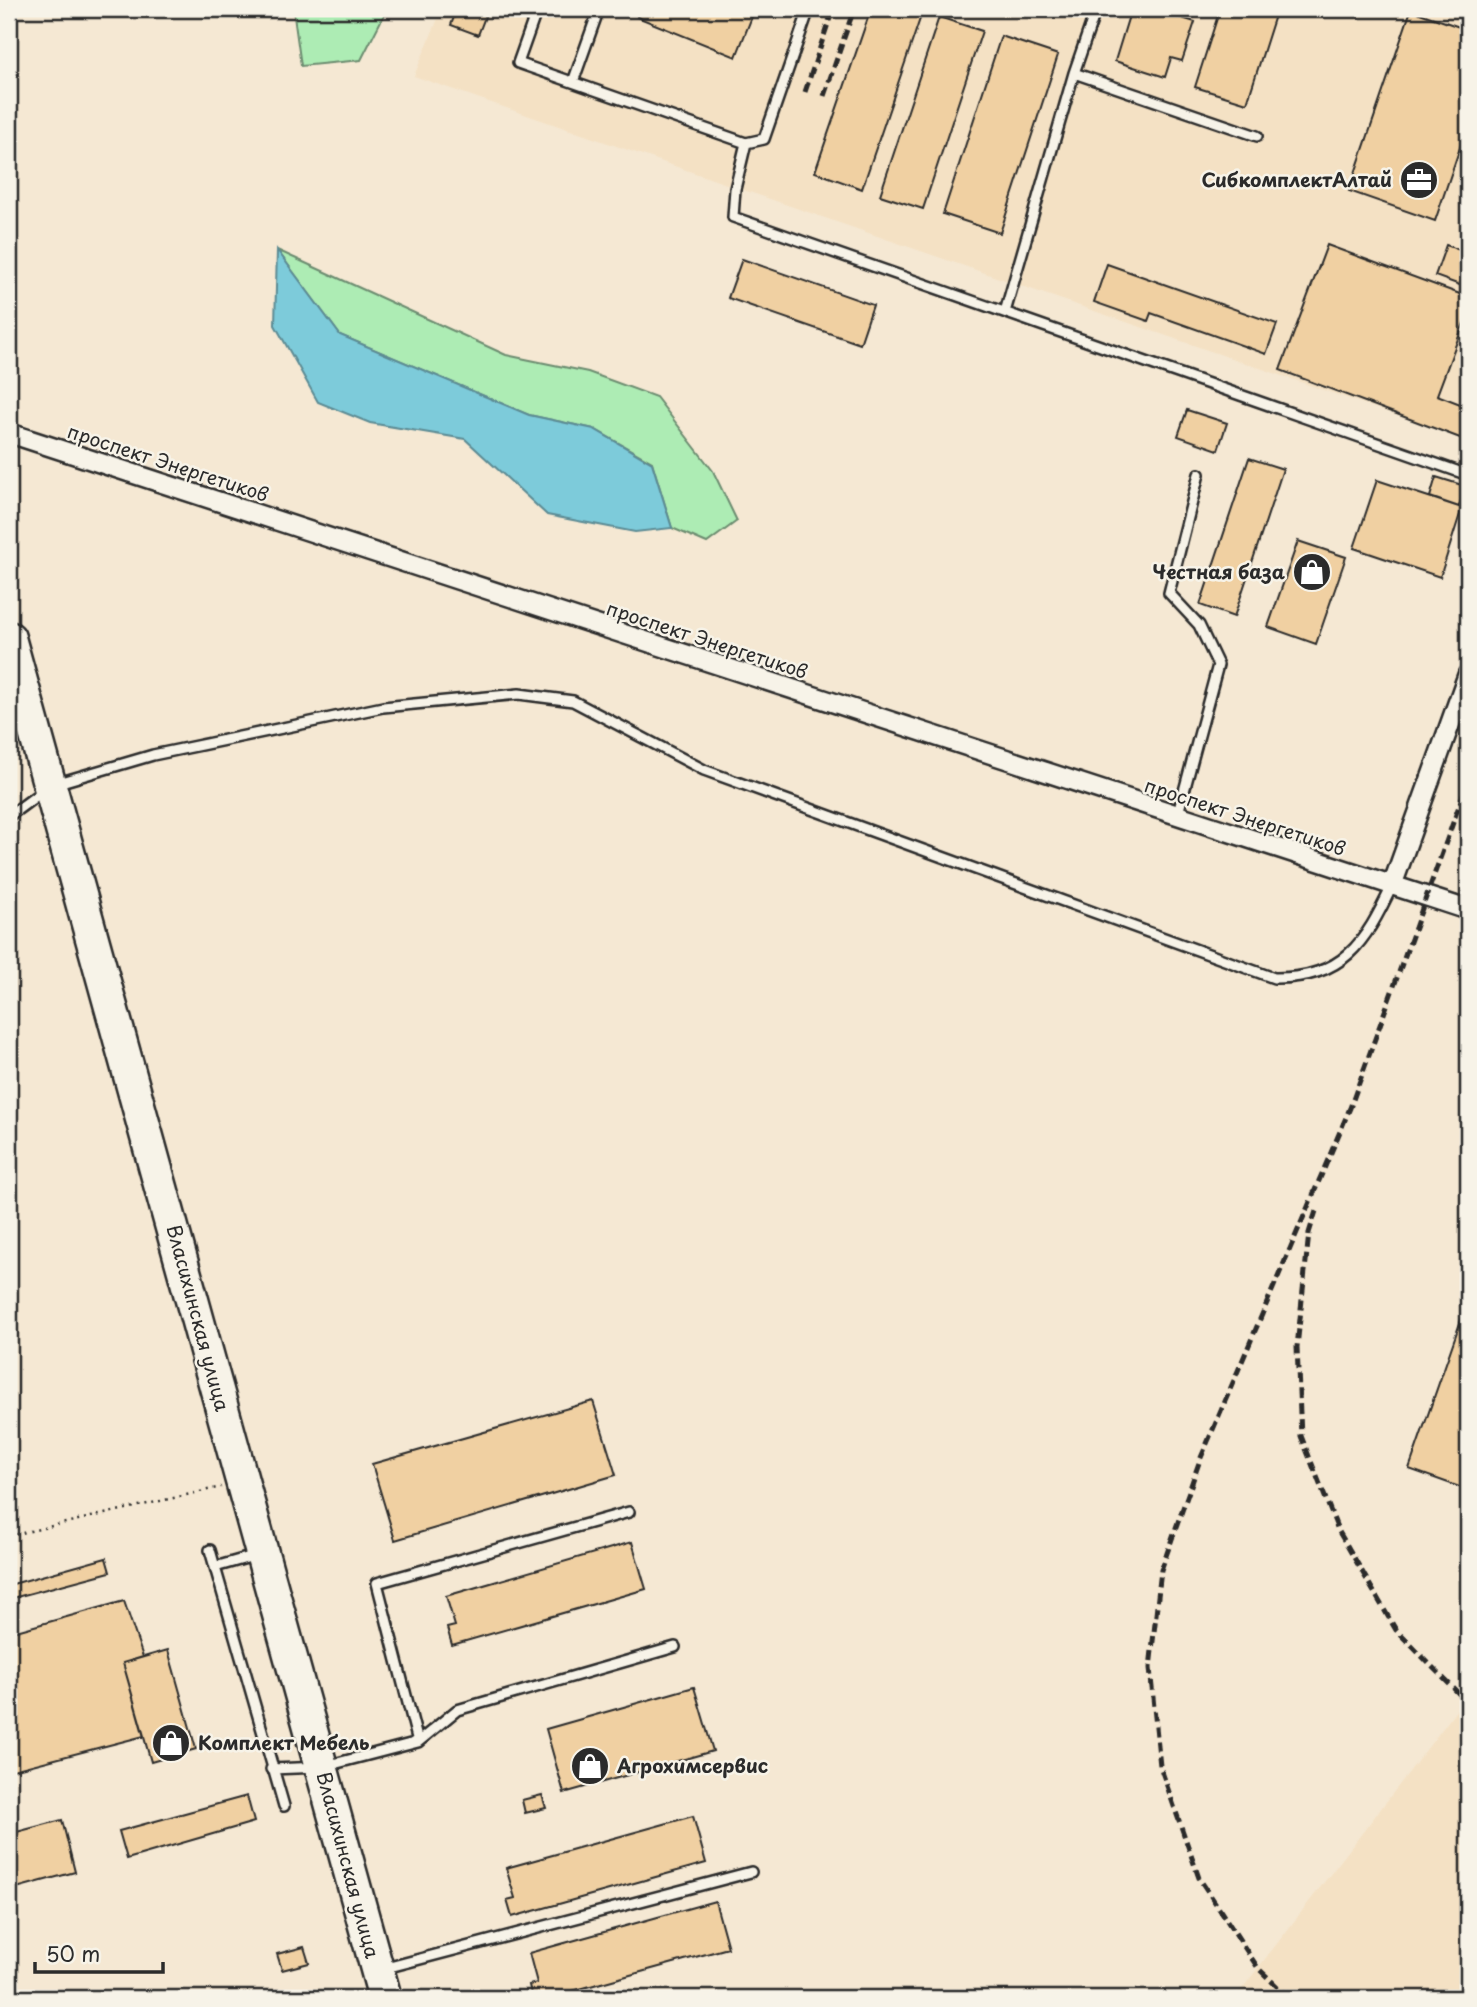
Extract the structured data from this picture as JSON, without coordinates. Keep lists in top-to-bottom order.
{
  "streets": {
    "highway": ["Власихинская улица"],
    "street": ["проспект Энергетиков"]
  },
  "places": {
    "office": ["СибкомплектАлтай"],
    "shop": ["Честная база", "Комплект Мебель", "Агрохимсервис"]
  },
  "scale_bar": "50 m"
}
